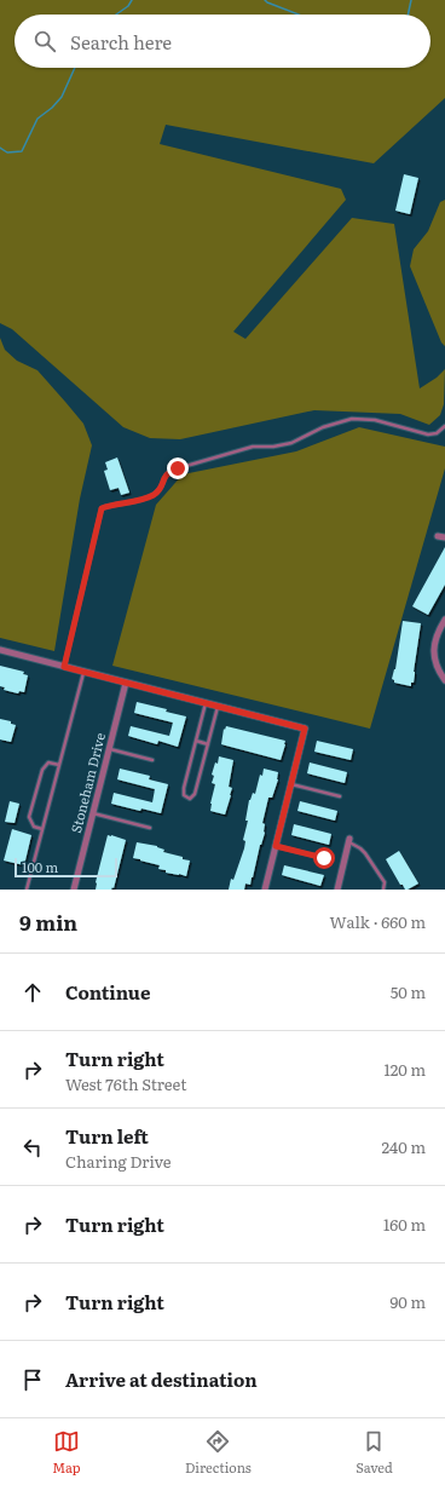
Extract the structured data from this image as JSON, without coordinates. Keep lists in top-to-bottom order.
{
  "streets": {
    "street": ["Stoneham Drive"]
  },
  "scale_bar": "100 m",
  "page": {
    "search": "Search here",
    "scale": "100 m",
    "heading": ["9 min", "Walk · 660 m"],
    "list": [
      ["Continue", "50 m"],
      ["Turn right", "West 76th Street", "120 m"],
      ["Turn left", "Charing Drive", "240 m"],
      ["Turn right", "160 m"],
      ["Turn right", "90 m"],
      "Arrive at destination"
    ],
    "nav": ["Map", "Directions", "Saved"]
  }
}
